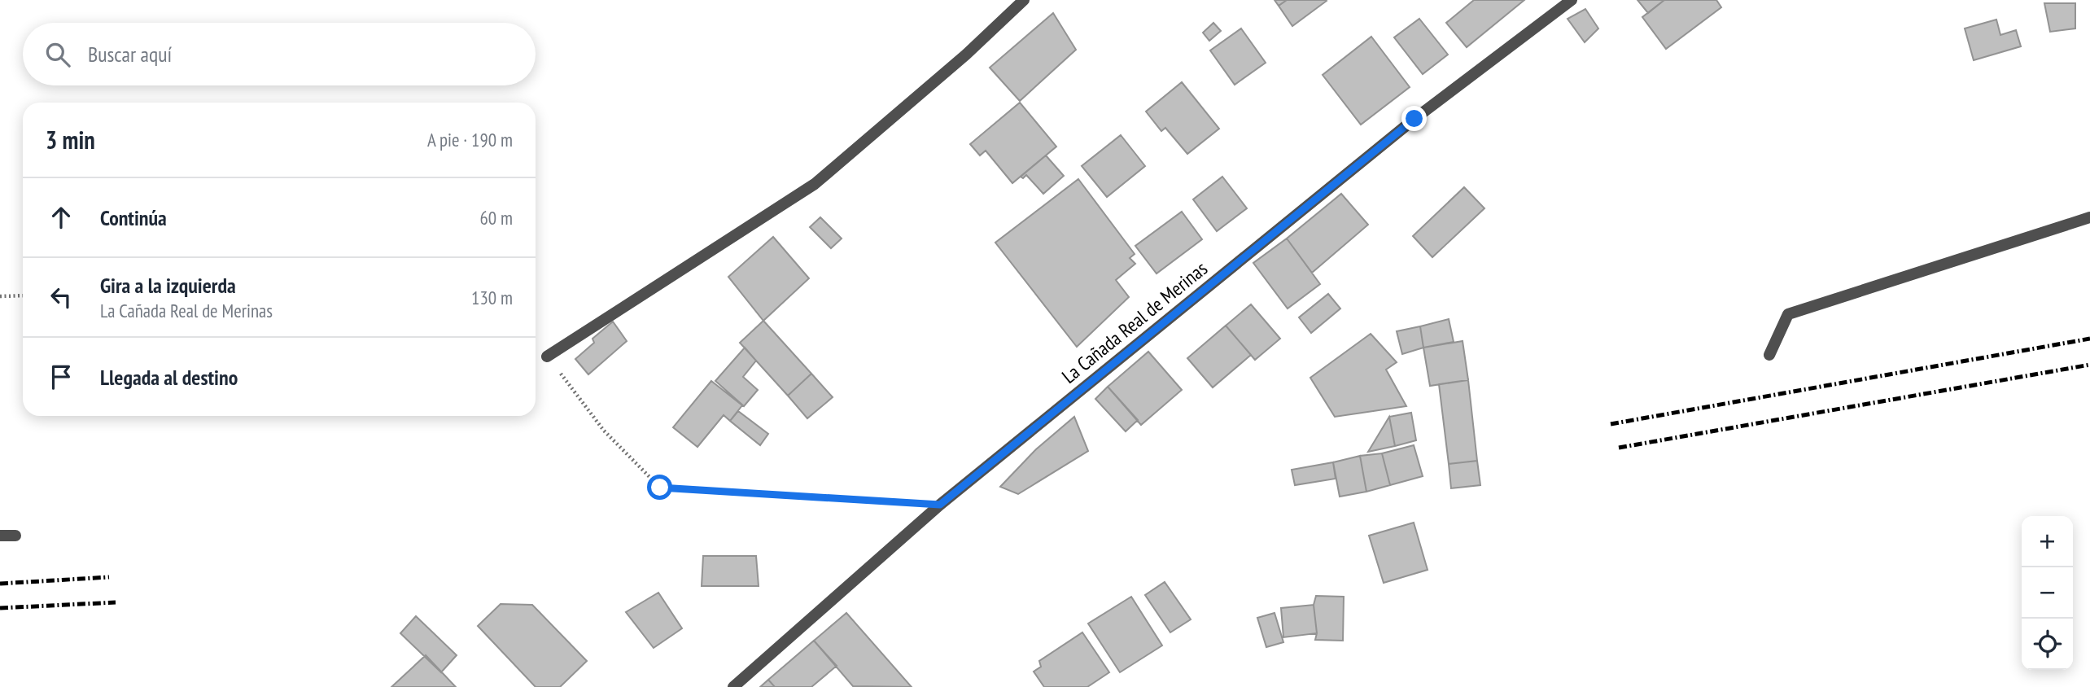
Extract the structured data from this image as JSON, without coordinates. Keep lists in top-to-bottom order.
{
  "streets": {
    "street": ["La Cañada Real de Merinas"]
  },
  "page": {
    "search": "Buscar aquí",
    "heading": ["3 min", "A pie · 190 m"],
    "list": [
      ["Continúa", "60 m"],
      ["Gira a la izquierda", "La Cañada Real de Merinas", "130 m"],
      "Llegada al destino"
    ],
    "map_buttons": ["+", "−"]
  }
}
